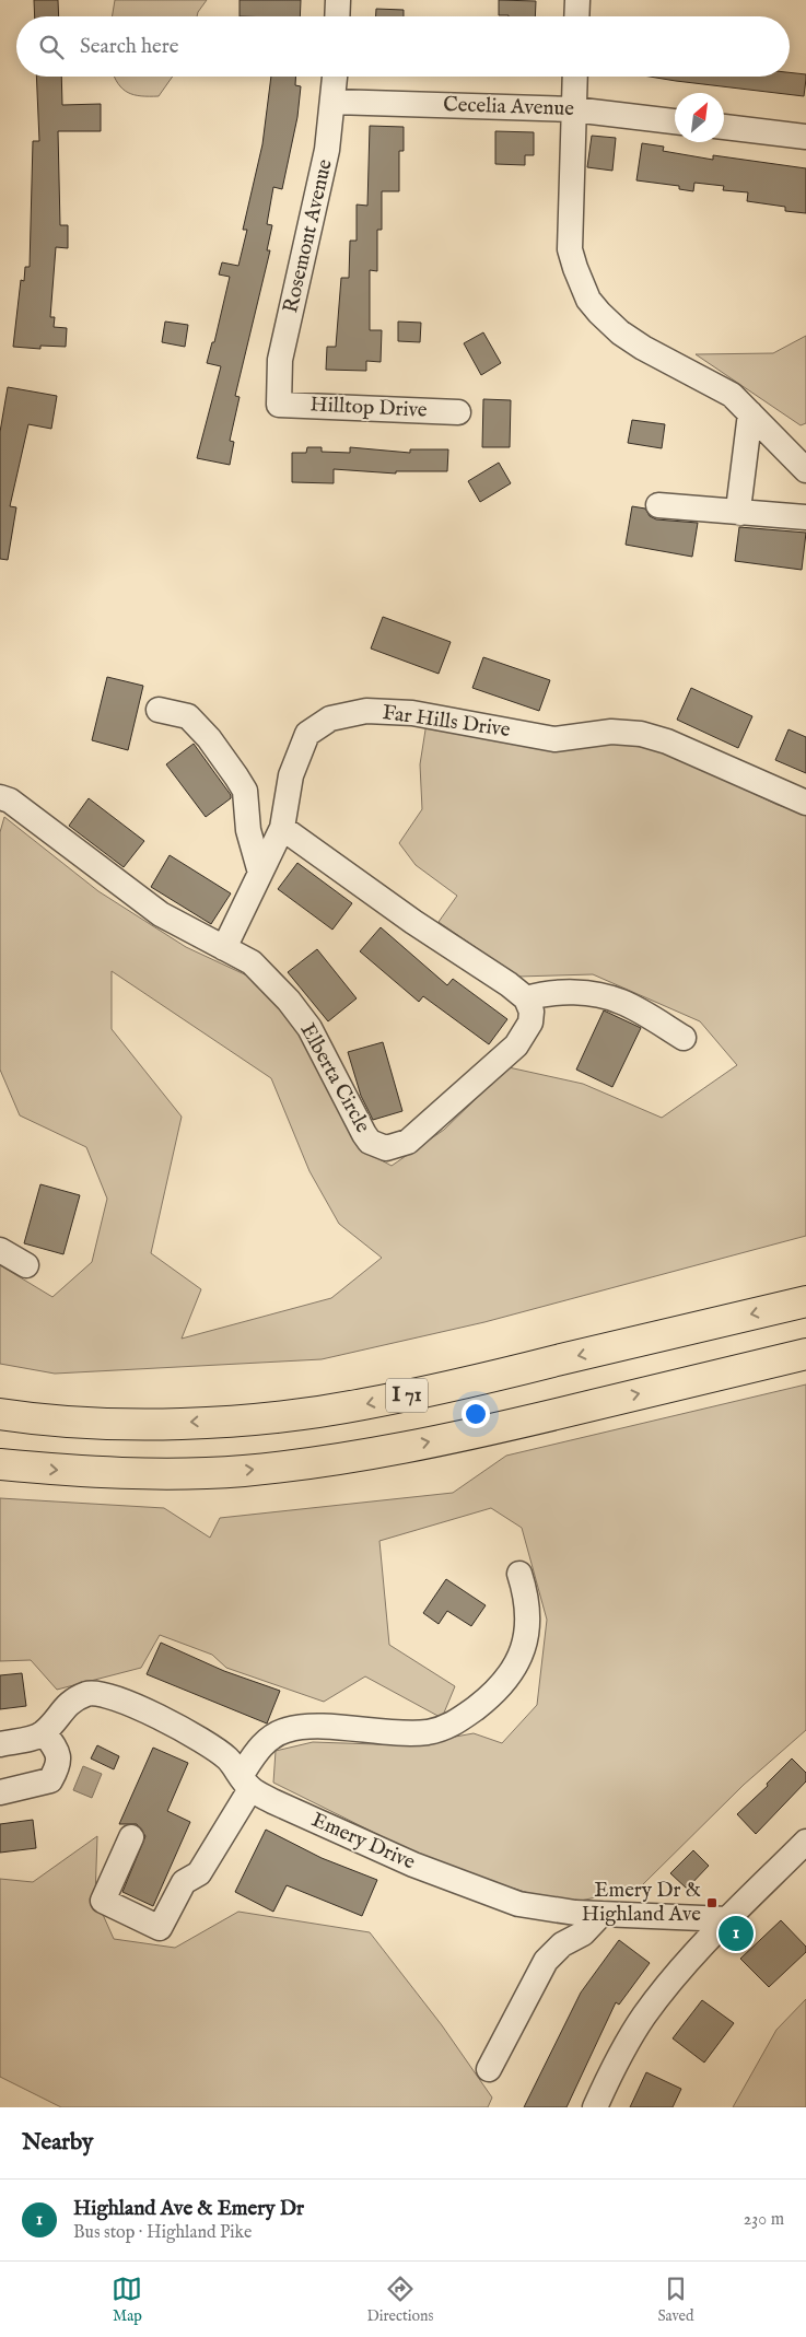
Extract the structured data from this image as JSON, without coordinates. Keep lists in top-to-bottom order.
{
  "streets": {
    "highway": ["I 71"],
    "street": [
      "Cecelia Avenue",
      "Rosemont Avenue",
      "Hilltop Drive",
      "Far Hills Drive",
      "Elberta Circle",
      "Emery Drive"
    ]
  },
  "crossings": [
    ["Cecelia Avenue", "Rosemont Avenue"],
    ["Rosemont Avenue", "Hilltop Drive"],
    ["Far Hills Drive", "Elberta Circle"]
  ],
  "places": {
    "transit": ["Emery Dr & Highland Ave"]
  },
  "north": "top right",
  "page": {
    "search": "Search here",
    "pins": "1",
    "heading": "Nearby",
    "list": [
      {
        "mark": "1",
        "name": "Highland Ave & Emery Dr",
        "note": "Bus stop · Highland Pike",
        "value": "230 m"
      }
    ],
    "nav": ["Map", "Directions", "Saved"]
  }
}
